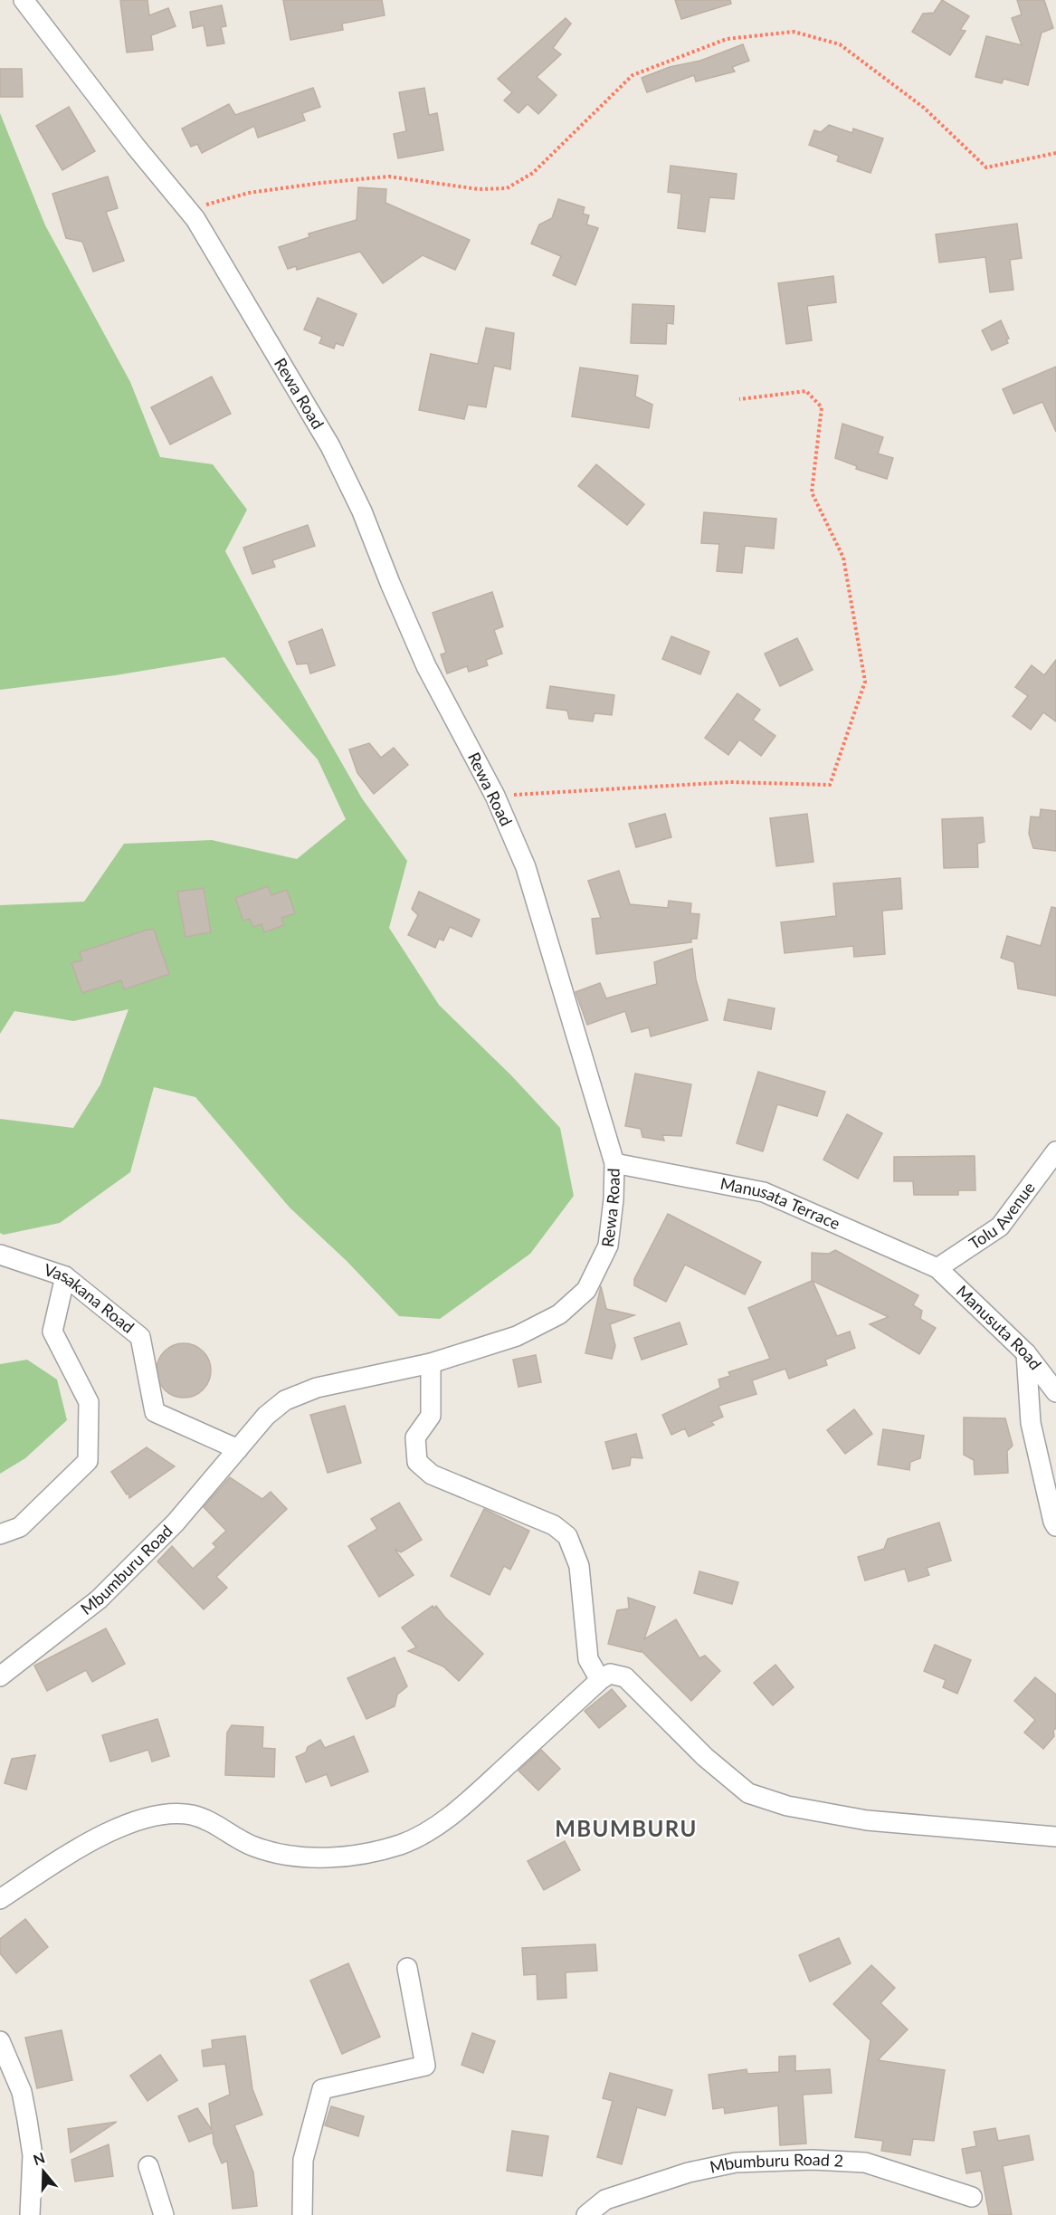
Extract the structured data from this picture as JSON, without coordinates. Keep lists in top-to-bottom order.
{
  "streets": {
    "street": [
      "Rewa Road",
      "Manusata Terrace",
      "Tolu Avenue",
      "Vasakana Road",
      "Manusuta Road",
      "Mbumburu Road",
      "Mbumburu Road 2"
    ]
  },
  "crossings": [
    ["Rewa Road", "Manusata Terrace"],
    ["Rewa Road", "Vasakana Road"],
    ["Rewa Road", "Mbumburu Road"],
    ["Manusata Terrace", "Tolu Avenue"],
    ["Manusata Terrace", "Manusuta Road"],
    ["Tolu Avenue", "Manusuta Road"],
    ["Vasakana Road", "Mbumburu Road"]
  ],
  "districts": ["MBUMBURU"],
  "north": "top"
}
